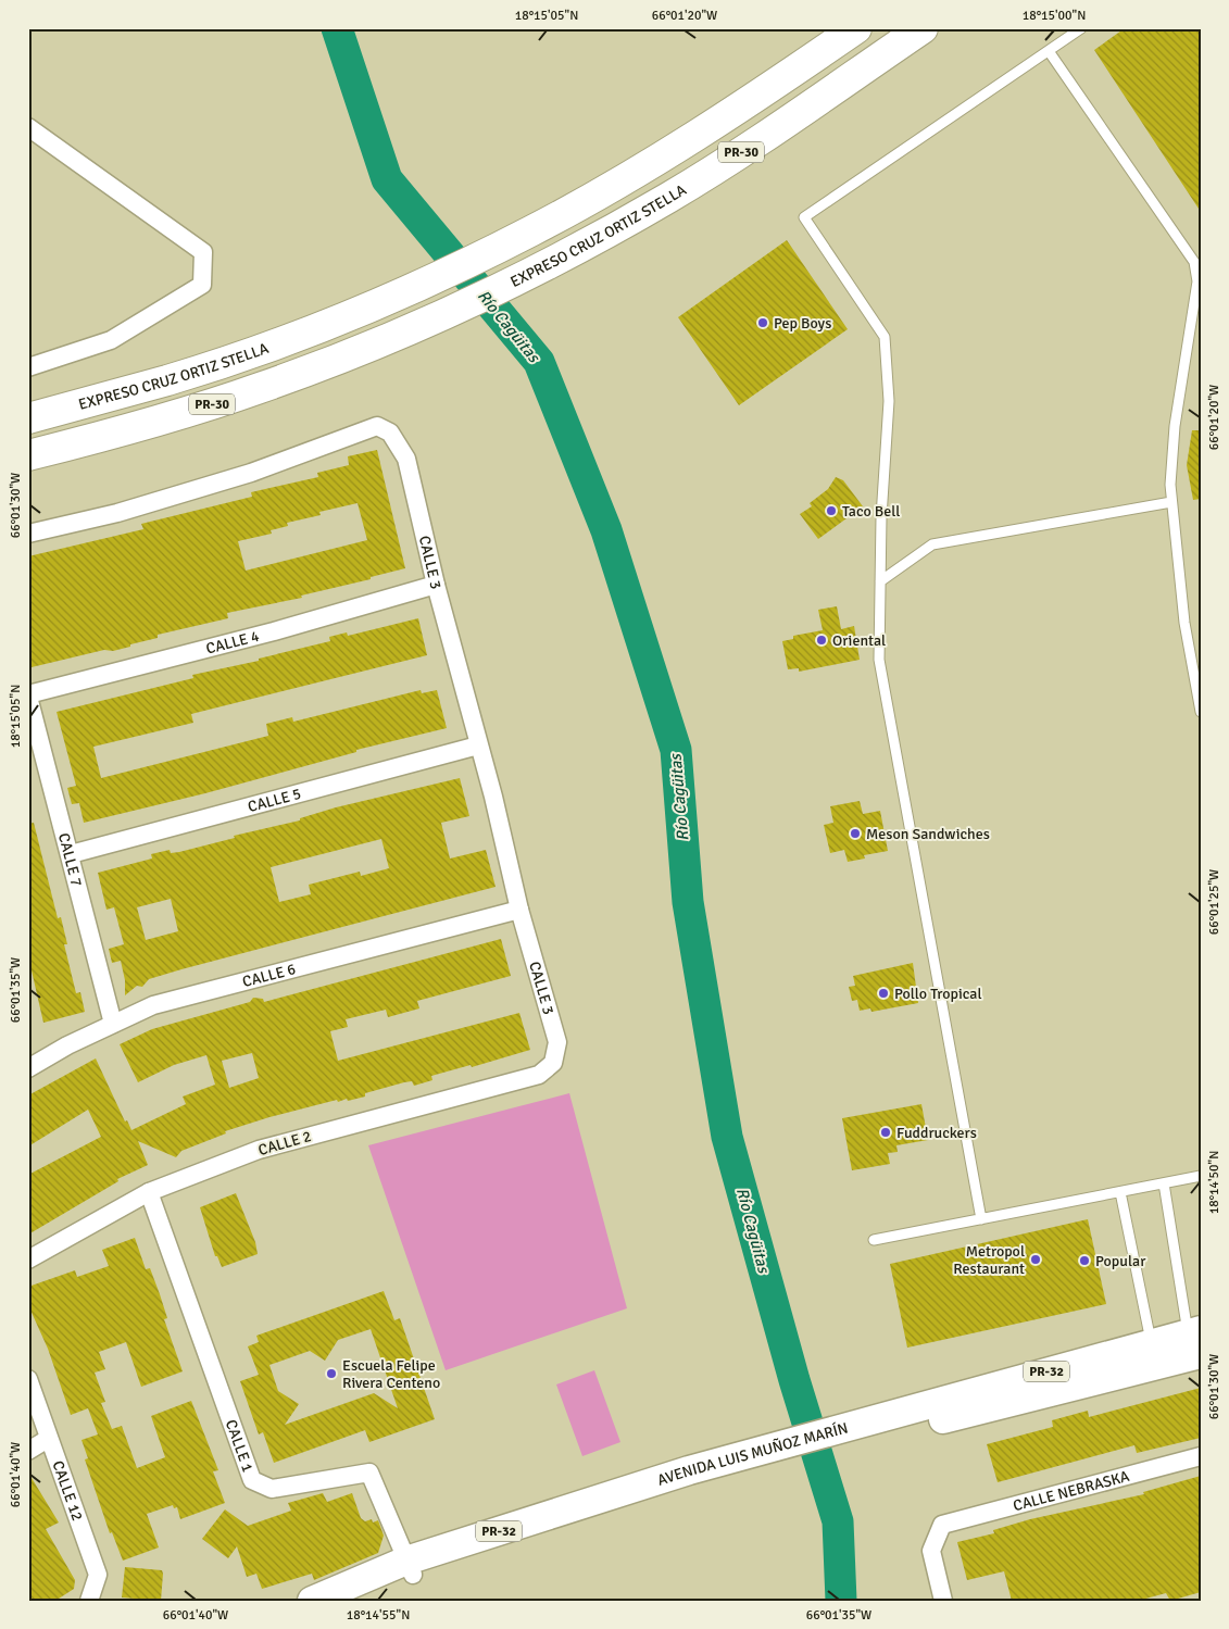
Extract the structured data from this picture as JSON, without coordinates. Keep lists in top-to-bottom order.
{
  "streets": {
    "highway": ["PR-30", "EXPRESO CRUZ ORTIZ STELLA"],
    "main road": ["PR-32", "AVENIDA LUIS MUÑOZ MARÍN"],
    "street": [
      "CALLE 3",
      "CALLE 4",
      "CALLE 5",
      "CALLE 7",
      "CALLE 6",
      "CALLE 2",
      "CALLE 1",
      "CALLE 12",
      "CALLE NEBRASKA"
    ]
  },
  "crossings": [
    ["CALLE 3", "CALLE 4"],
    ["CALLE 3", "CALLE 5"],
    ["CALLE 3", "CALLE 6"],
    ["CALLE 3", "CALLE 2"],
    ["CALLE 4", "CALLE 7"],
    ["CALLE 5", "CALLE 7"],
    ["CALLE 7", "CALLE 6"],
    ["CALLE 2", "CALLE 1"],
    ["CALLE 1", "AVENIDA LUIS MUÑOZ MARÍN"]
  ],
  "water": ["Río Cagüitas"],
  "places": [
    "Pep Boys",
    "Taco Bell",
    "Oriental",
    "Meson Sandwiches",
    "Pollo Tropical",
    "Fuddruckers",
    "Metropol Restaurant",
    "Popular",
    "Escuela Felipe Rivera Centeno"
  ],
  "coordinates": [
    "18°15'05\"N",
    "66°01'20\"W",
    "18°15'00\"N",
    "66°01'30\"W",
    "66°01'25\"W",
    "66°01'35\"W",
    "18°14'50\"N",
    "66°01'40\"W",
    "18°14'55\"N"
  ]
}
